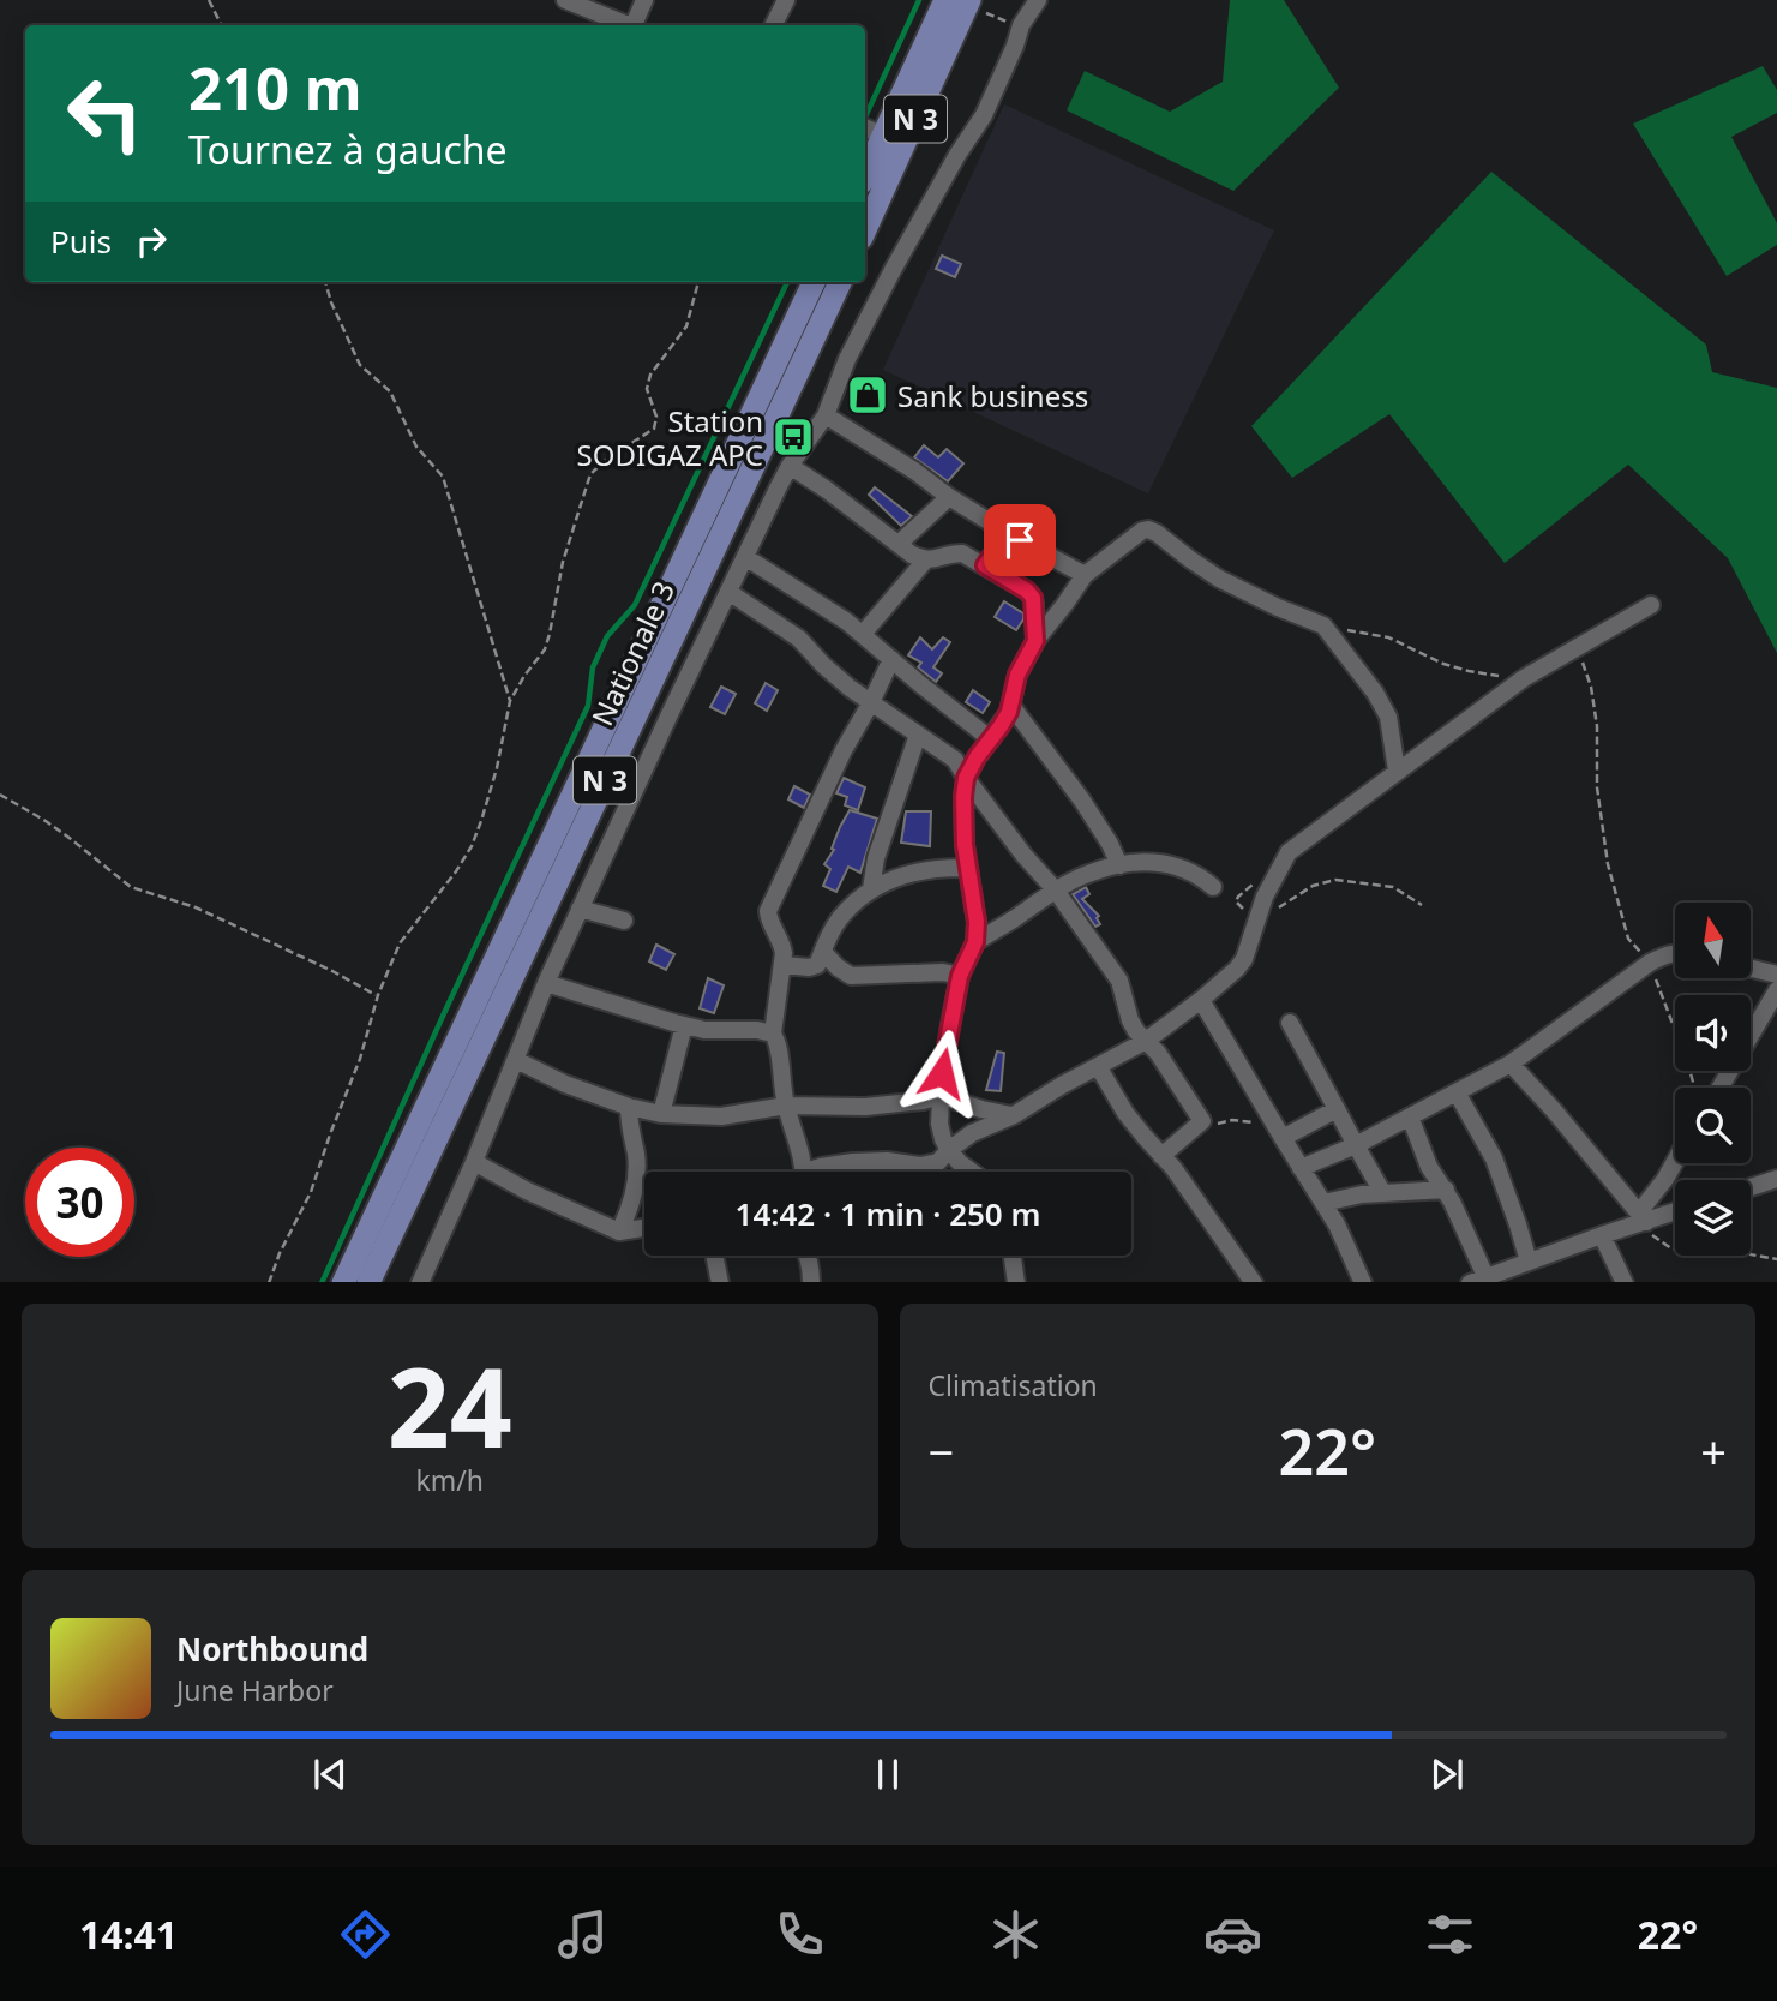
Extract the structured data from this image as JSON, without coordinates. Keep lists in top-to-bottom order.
{
  "streets": {
    "main road": ["N 3", "Nationale 3"]
  },
  "places": {
    "shop": ["Sank business"],
    "bus stop": ["Station SODIGAZ APC"]
  },
  "north": "top",
  "page": {
    "turn": ["210 m", "Tournez à gauche"],
    "then": "Puis",
    "limit": "30",
    "trip": "14:42 · 1 min · 250 m",
    "tile": [
      ["24", "km/h"],
      "Climatisation"
    ],
    "heat": ["−", "22°", "+"],
    "song": ["Northbound", "June Harbor"],
    "tabs": ["14:41", "22°"]
  }
}
